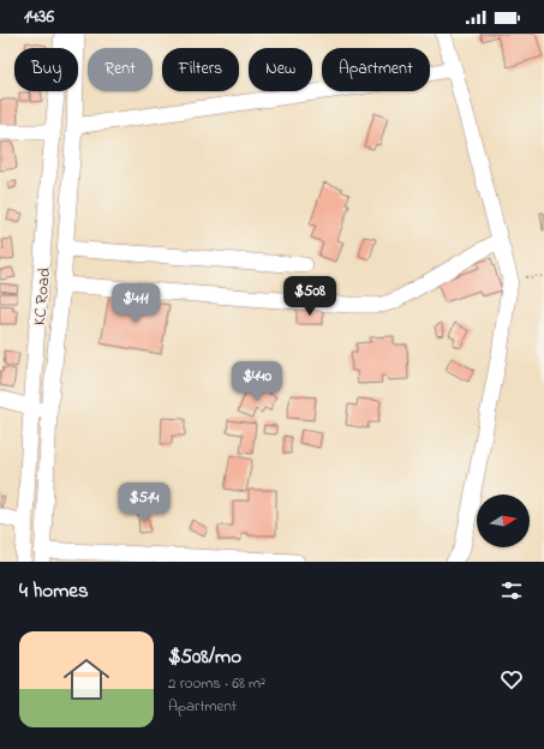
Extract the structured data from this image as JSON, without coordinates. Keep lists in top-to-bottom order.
{
  "streets": {
    "street": ["KC Road"]
  },
  "north": "right",
  "page": {
    "status": "14:36",
    "chip": [
      "Buy",
      "Rent",
      "Filters",
      "New",
      "Apartment"
    ],
    "price": [
      "$508",
      "$411",
      "$440",
      "$514"
    ],
    "heading": "4 homes",
    "list": [
      {
        "name": "$508/mo",
        "note": "2 rooms · 68 m² · Apartment"
      }
    ]
  }
}
